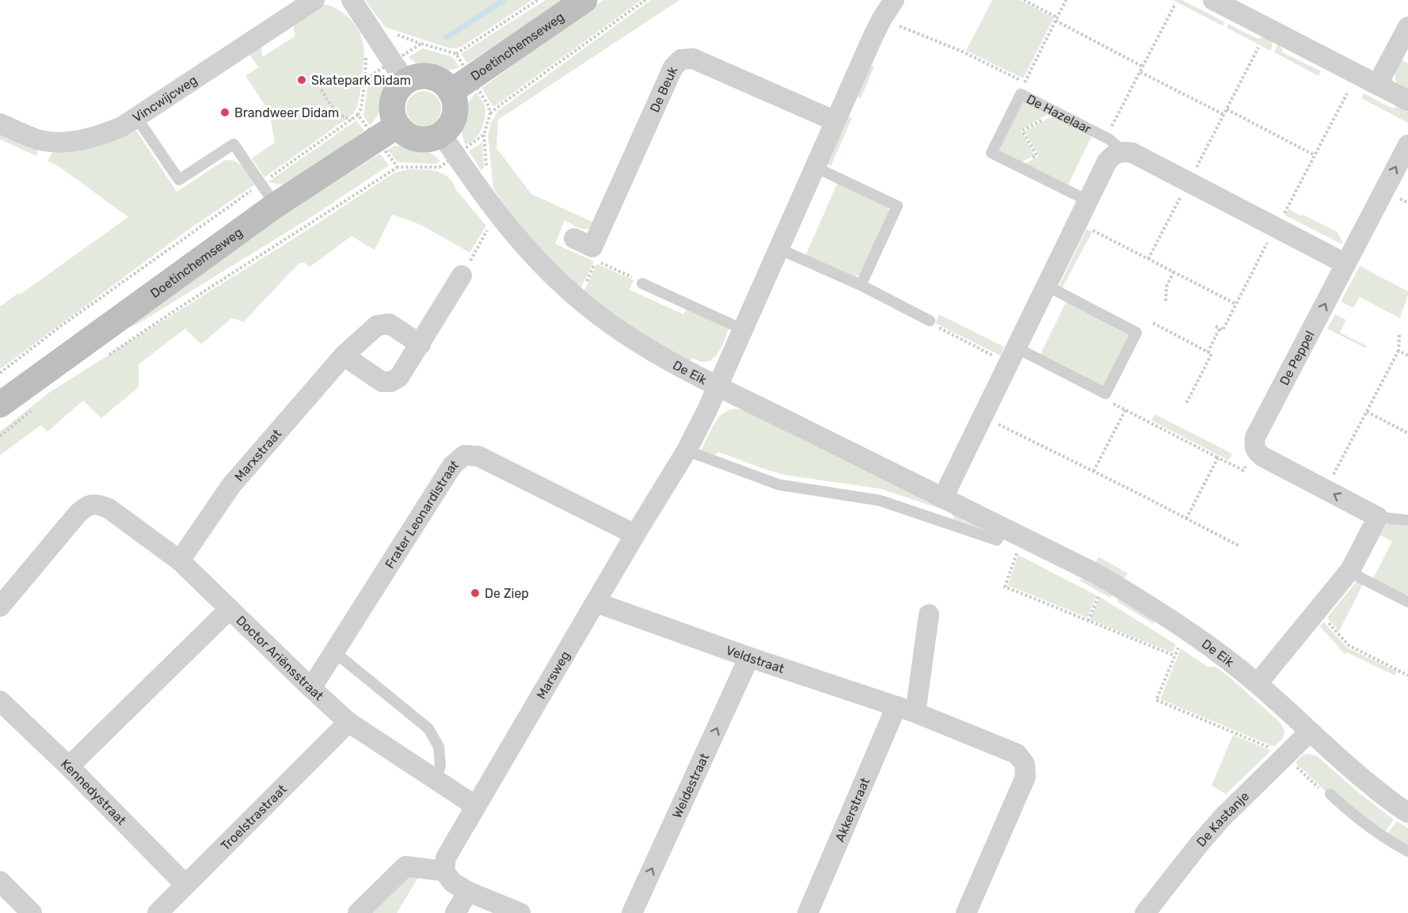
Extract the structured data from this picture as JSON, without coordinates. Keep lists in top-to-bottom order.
{
  "streets": {
    "main road": ["Doetinchemseweg"],
    "street": [
      "De Beuk",
      "Vincwijcweg",
      "De Hazelaar",
      "De Peppel",
      "De Eik",
      "Marxstraat",
      "Frater Leonardistraat",
      "Doctor Ariënsstraat",
      "Veldstraat",
      "Marsweg",
      "Weidestraat",
      "Kennedystraat",
      "Akkerstraat",
      "Troelstrastraat",
      "De Kastanje"
    ]
  },
  "crossings": [
    ["De Hazelaar", "De Peppel"],
    ["De Eik", "Marsweg"],
    ["De Eik", "De Kastanje"],
    ["Marxstraat", "Doctor Ariënsstraat"],
    ["Frater Leonardistraat", "Doctor Ariënsstraat"],
    ["Frater Leonardistraat", "Marsweg"],
    ["Doctor Ariënsstraat", "Marsweg"],
    ["Doctor Ariënsstraat", "Troelstrastraat"],
    ["Veldstraat", "Marsweg"],
    ["Veldstraat", "Weidestraat"],
    ["Veldstraat", "Akkerstraat"],
    ["Kennedystraat", "Troelstrastraat"]
  ],
  "one_way": ["De Peppel", "Weidestraat"],
  "places": ["Skatepark Didam", "Brandweer Didam", "De Ziep"]
}
